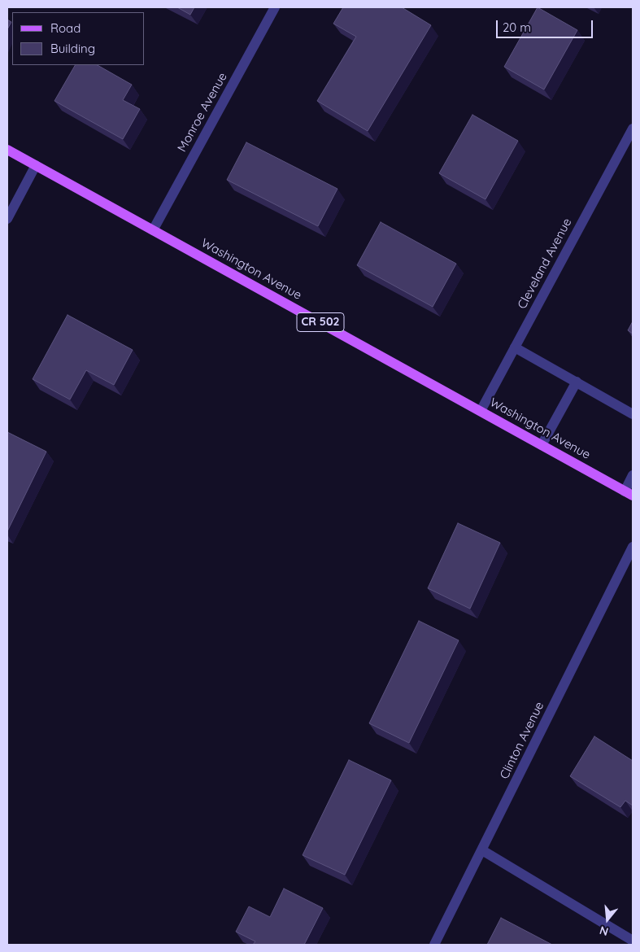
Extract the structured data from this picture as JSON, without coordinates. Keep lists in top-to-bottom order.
{
  "streets": {
    "main road": ["Washington Avenue", "CR 502"],
    "street": ["Monroe Avenue", "Cleveland Avenue", "Clinton Avenue"]
  },
  "crossings": [
    ["Monroe Avenue", "Washington Avenue"],
    ["Cleveland Avenue", "Washington Avenue"]
  ],
  "legend": ["Road", "Building"],
  "scale_bar": "20 m",
  "north": "bottom"
}
